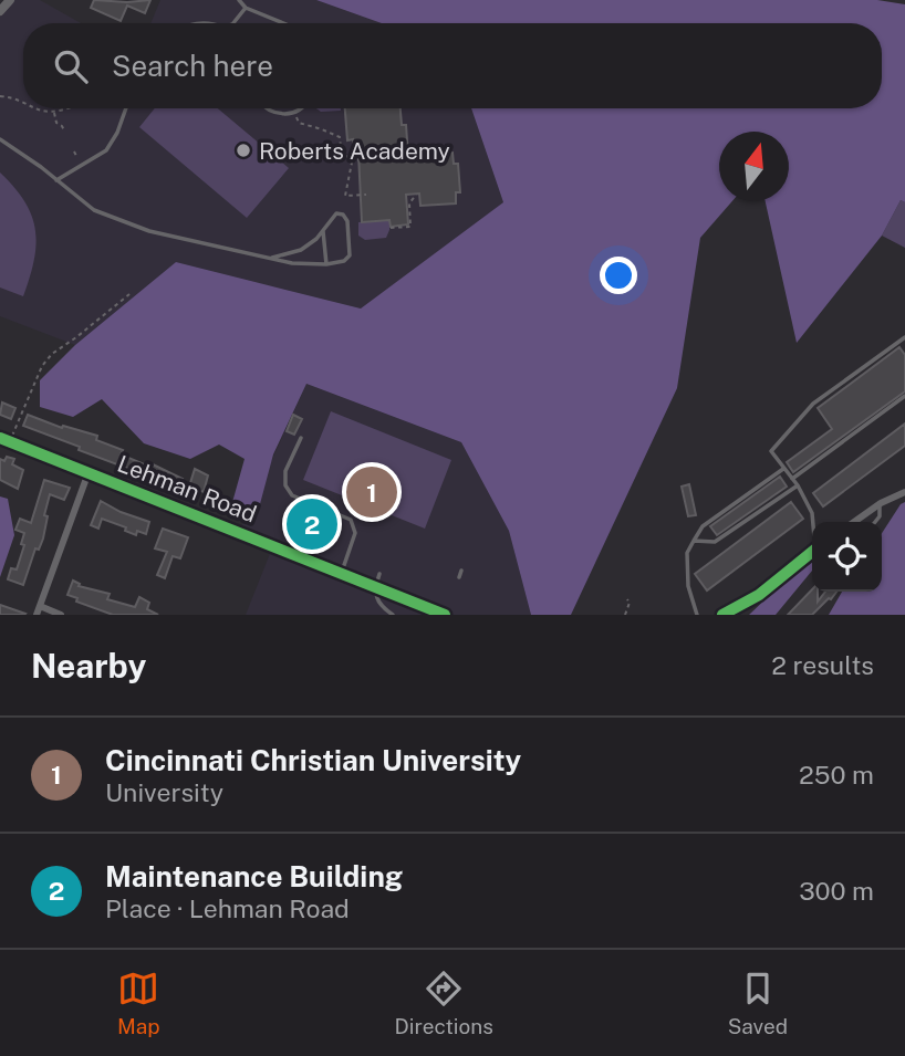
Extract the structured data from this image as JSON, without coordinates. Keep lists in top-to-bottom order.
{
  "streets": {
    "street": ["Lehman Road"]
  },
  "places": ["Roberts Academy"],
  "north": "top",
  "page": {
    "search": "Search here",
    "pins": ["1", "2"],
    "heading": ["Nearby", "2 results"],
    "list": [
      {
        "mark": "1",
        "name": "Cincinnati Christian University",
        "note": "University",
        "value": "250 m"
      },
      {
        "mark": "2",
        "name": "Maintenance Building",
        "note": "Place · Lehman Road",
        "value": "300 m"
      }
    ],
    "nav": ["Map", "Directions", "Saved"]
  }
}
